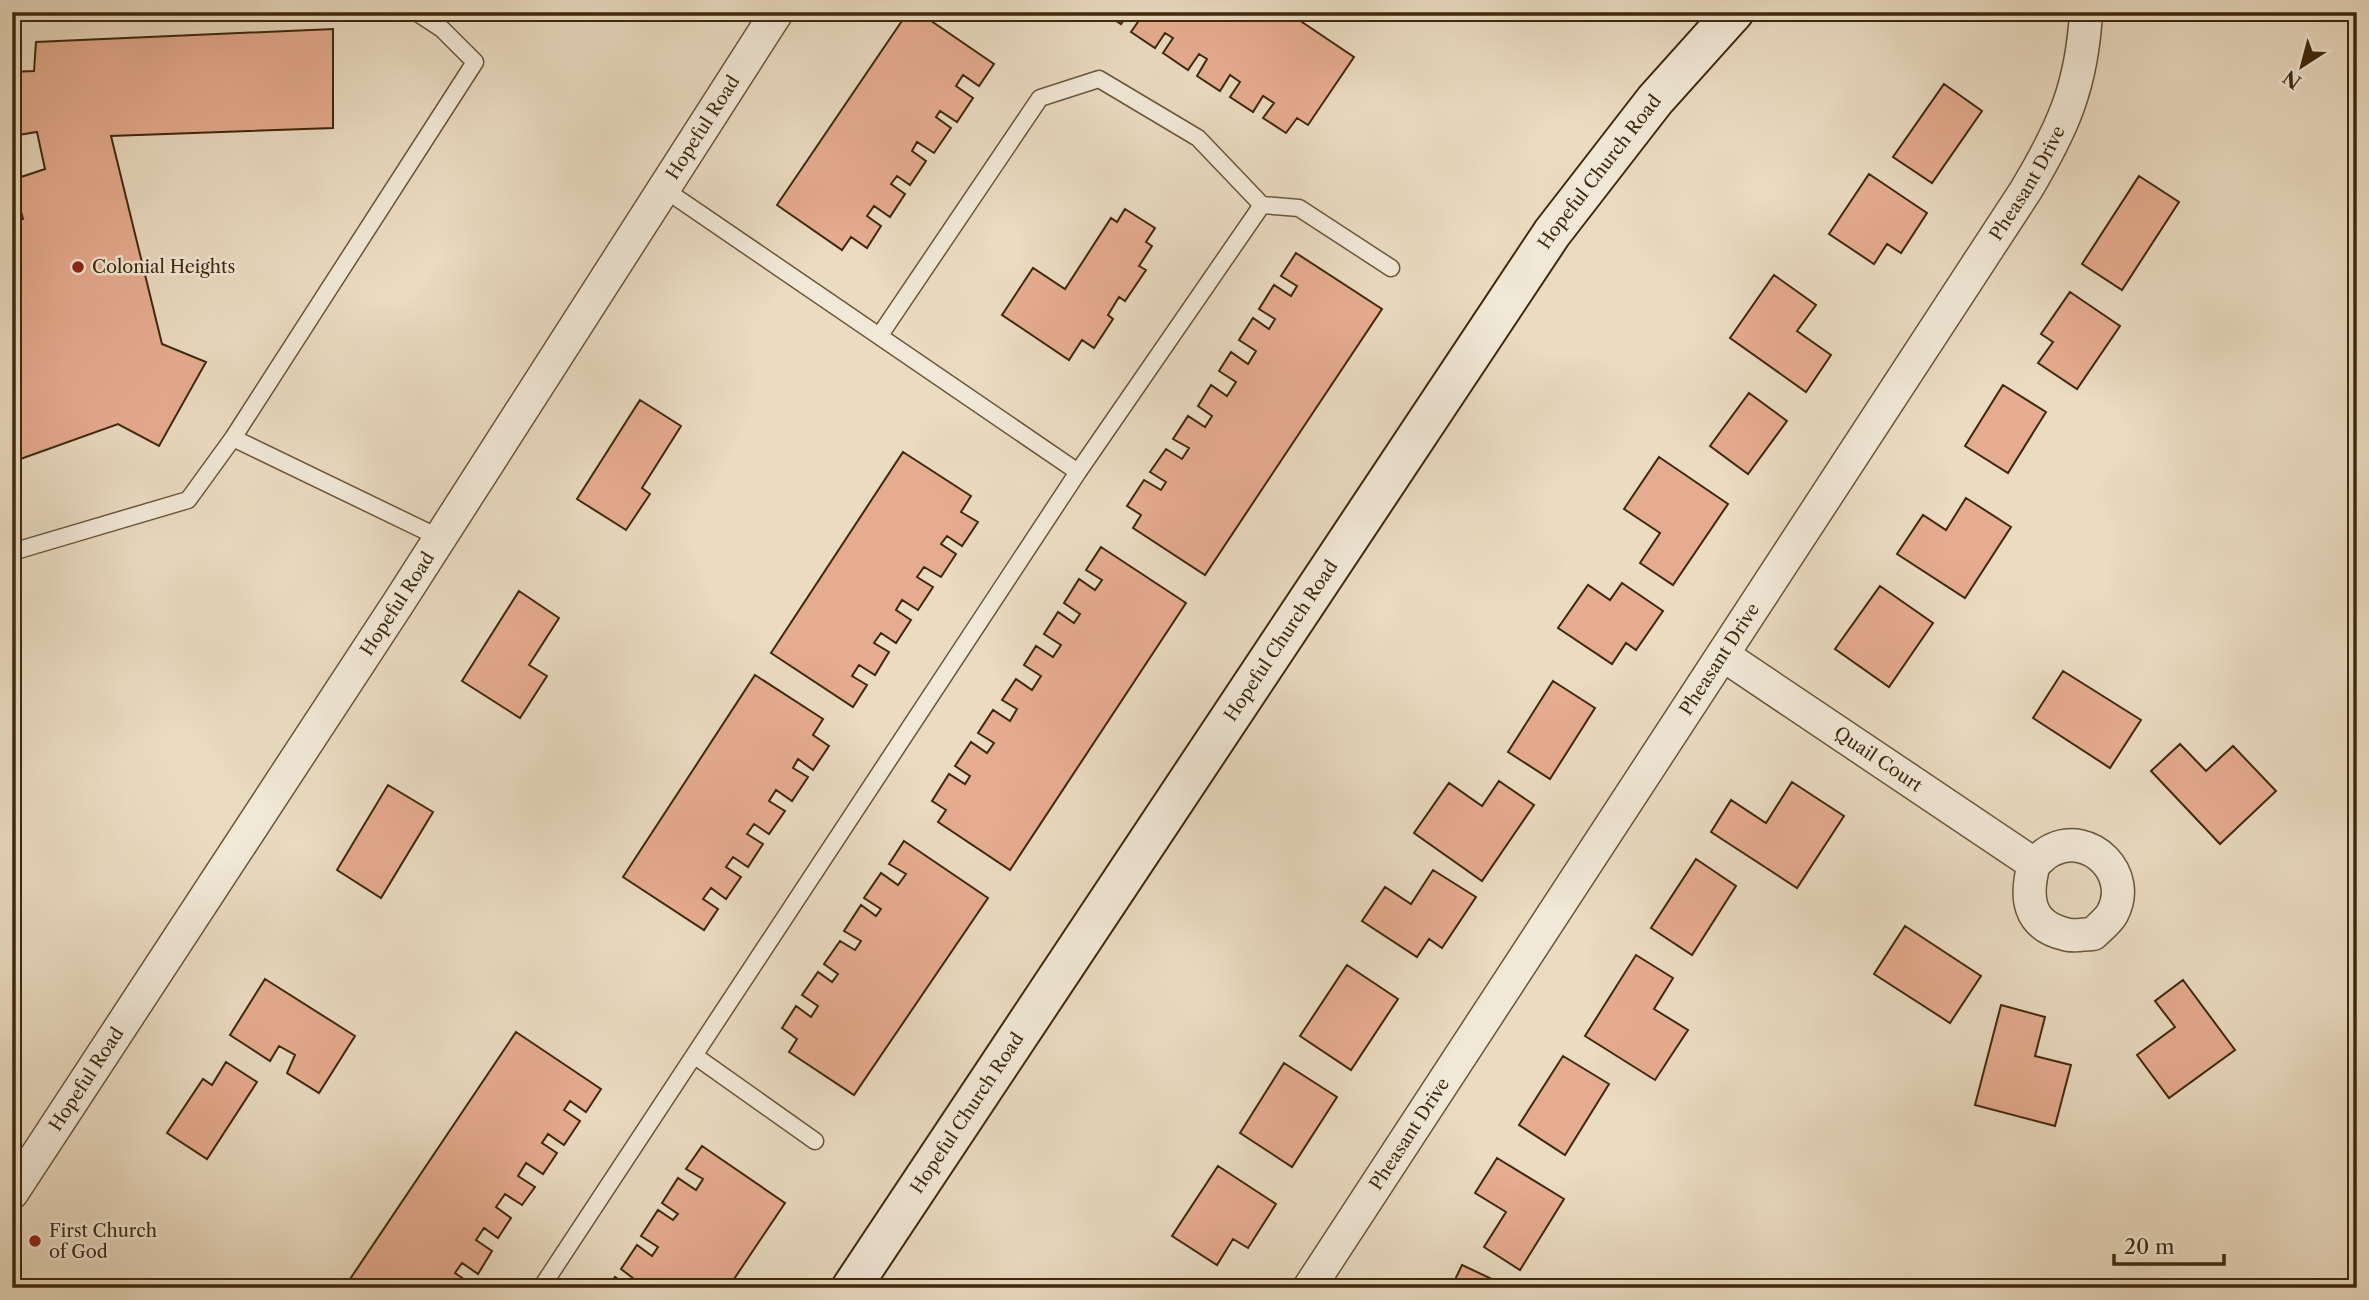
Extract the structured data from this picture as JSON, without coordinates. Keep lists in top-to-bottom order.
{
  "streets": {
    "main road": ["Hopeful Church Road"],
    "street": ["Hopeful Road", "Pheasant Drive", "Quail Court"]
  },
  "crossings": [
    ["Pheasant Drive", "Quail Court"]
  ],
  "places": ["Colonial Heights", "First Church of God"],
  "scale_bar": "20 m",
  "north": "bottom left"
}
